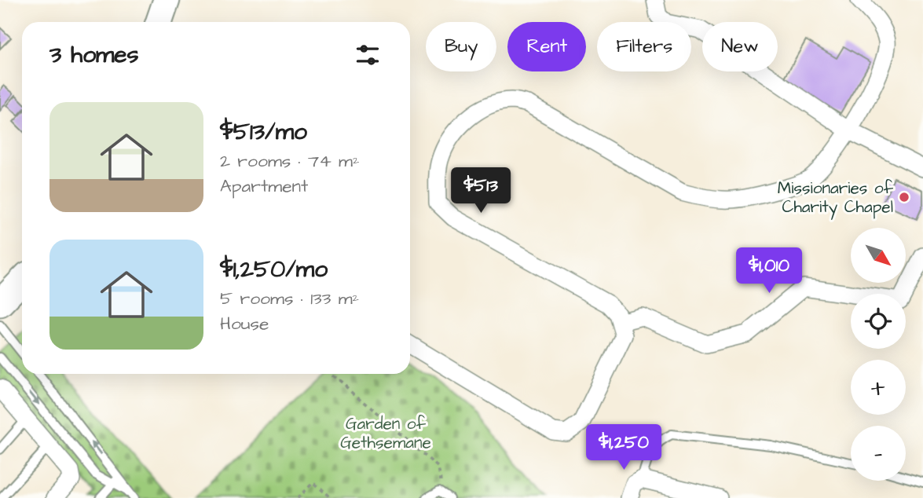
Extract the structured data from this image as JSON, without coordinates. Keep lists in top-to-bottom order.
{
  "parks": ["Garden of Gethsemane"],
  "places": ["Missionaries of Charity Chapel"],
  "north": "bottom right",
  "page": {
    "chip": [
      "Buy",
      "Rent",
      "Filters",
      "New"
    ],
    "heading": "3 homes",
    "list": [
      {
        "name": "$513/mo",
        "note": "2 rooms · 74 m² · Apartment"
      },
      {
        "name": "$1,250/mo",
        "note": "5 rooms · 133 m² · House"
      }
    ],
    "price": ["$513", "$1,010", "$1,250"],
    "map_buttons": ["+", "−"]
  }
}
